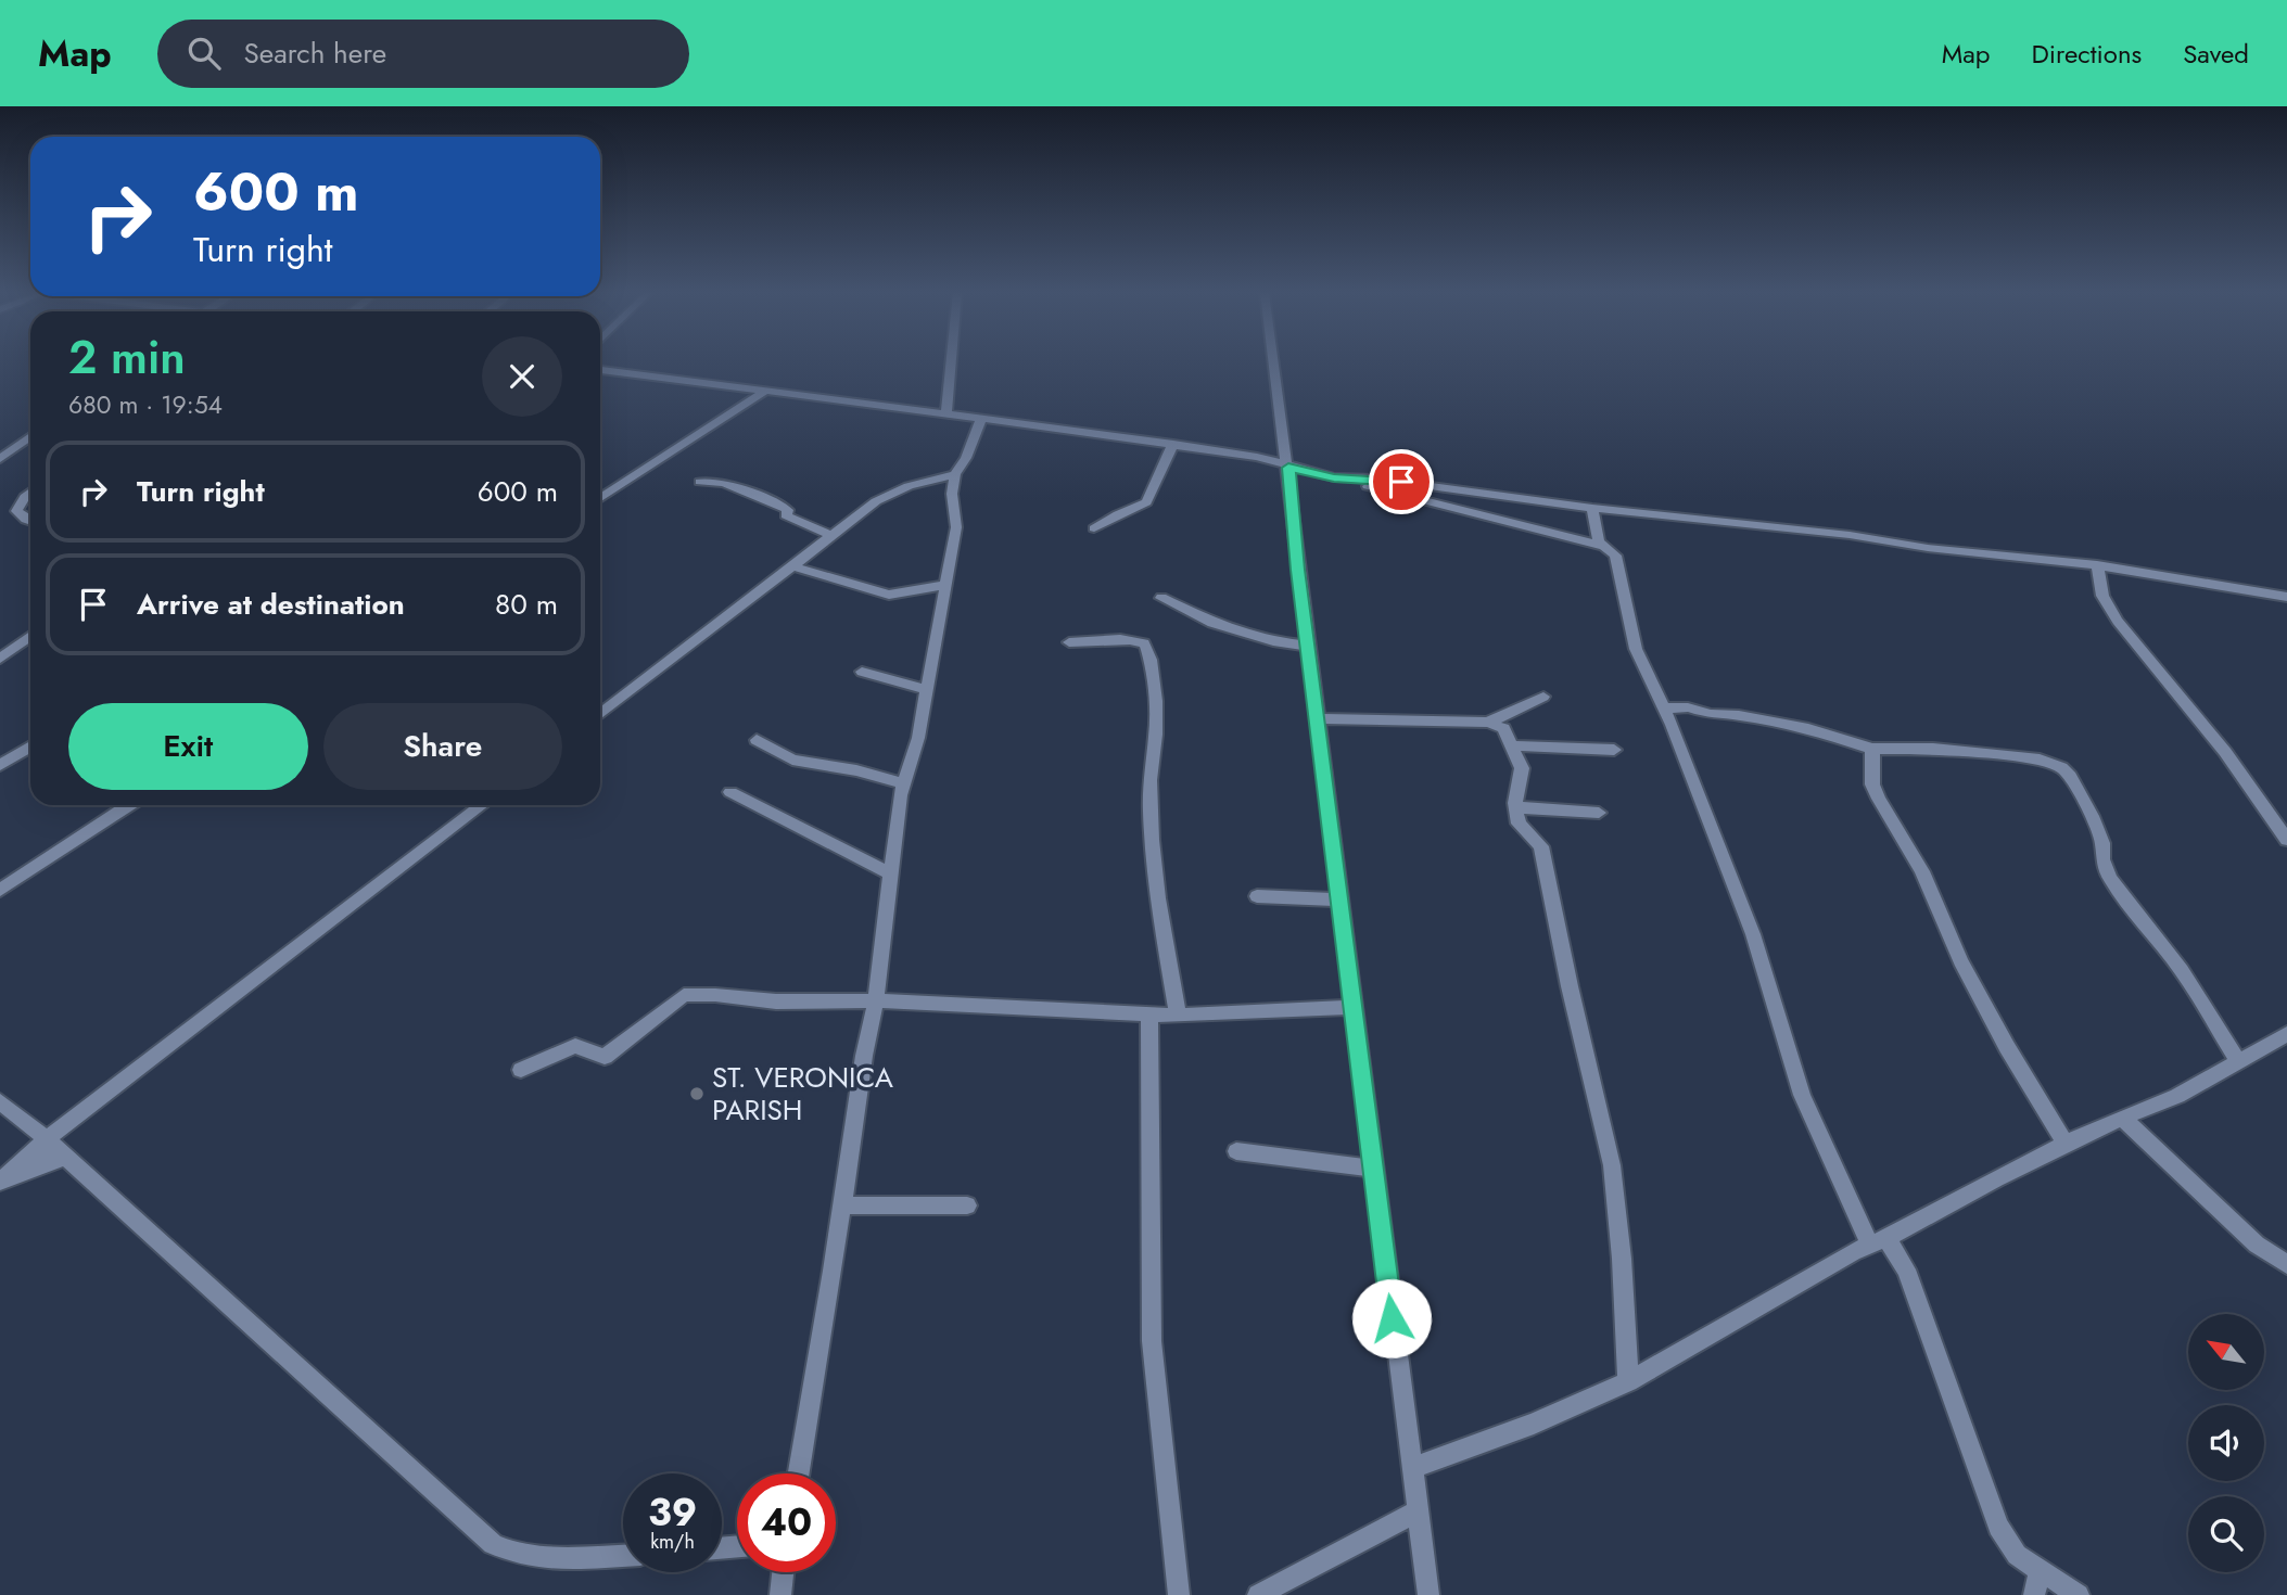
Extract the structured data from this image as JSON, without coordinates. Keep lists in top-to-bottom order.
{
  "places": ["ST. VERONICA PARISH"],
  "north": "top left",
  "page": {
    "header": "Map",
    "search": "Search here",
    "nav": ["Map", "Directions", "Saved"],
    "turn": ["600 m", "Turn right"],
    "heading": ["2 min", "680 m · 19:54"],
    "list": [
      {
        "name": "Turn right",
        "value": "600 m"
      },
      {
        "name": "Arrive at destination",
        "value": "80 m"
      }
    ],
    "buttons": ["Exit", "Share"],
    "speed": "39 km/h",
    "limit": "40"
  }
}
